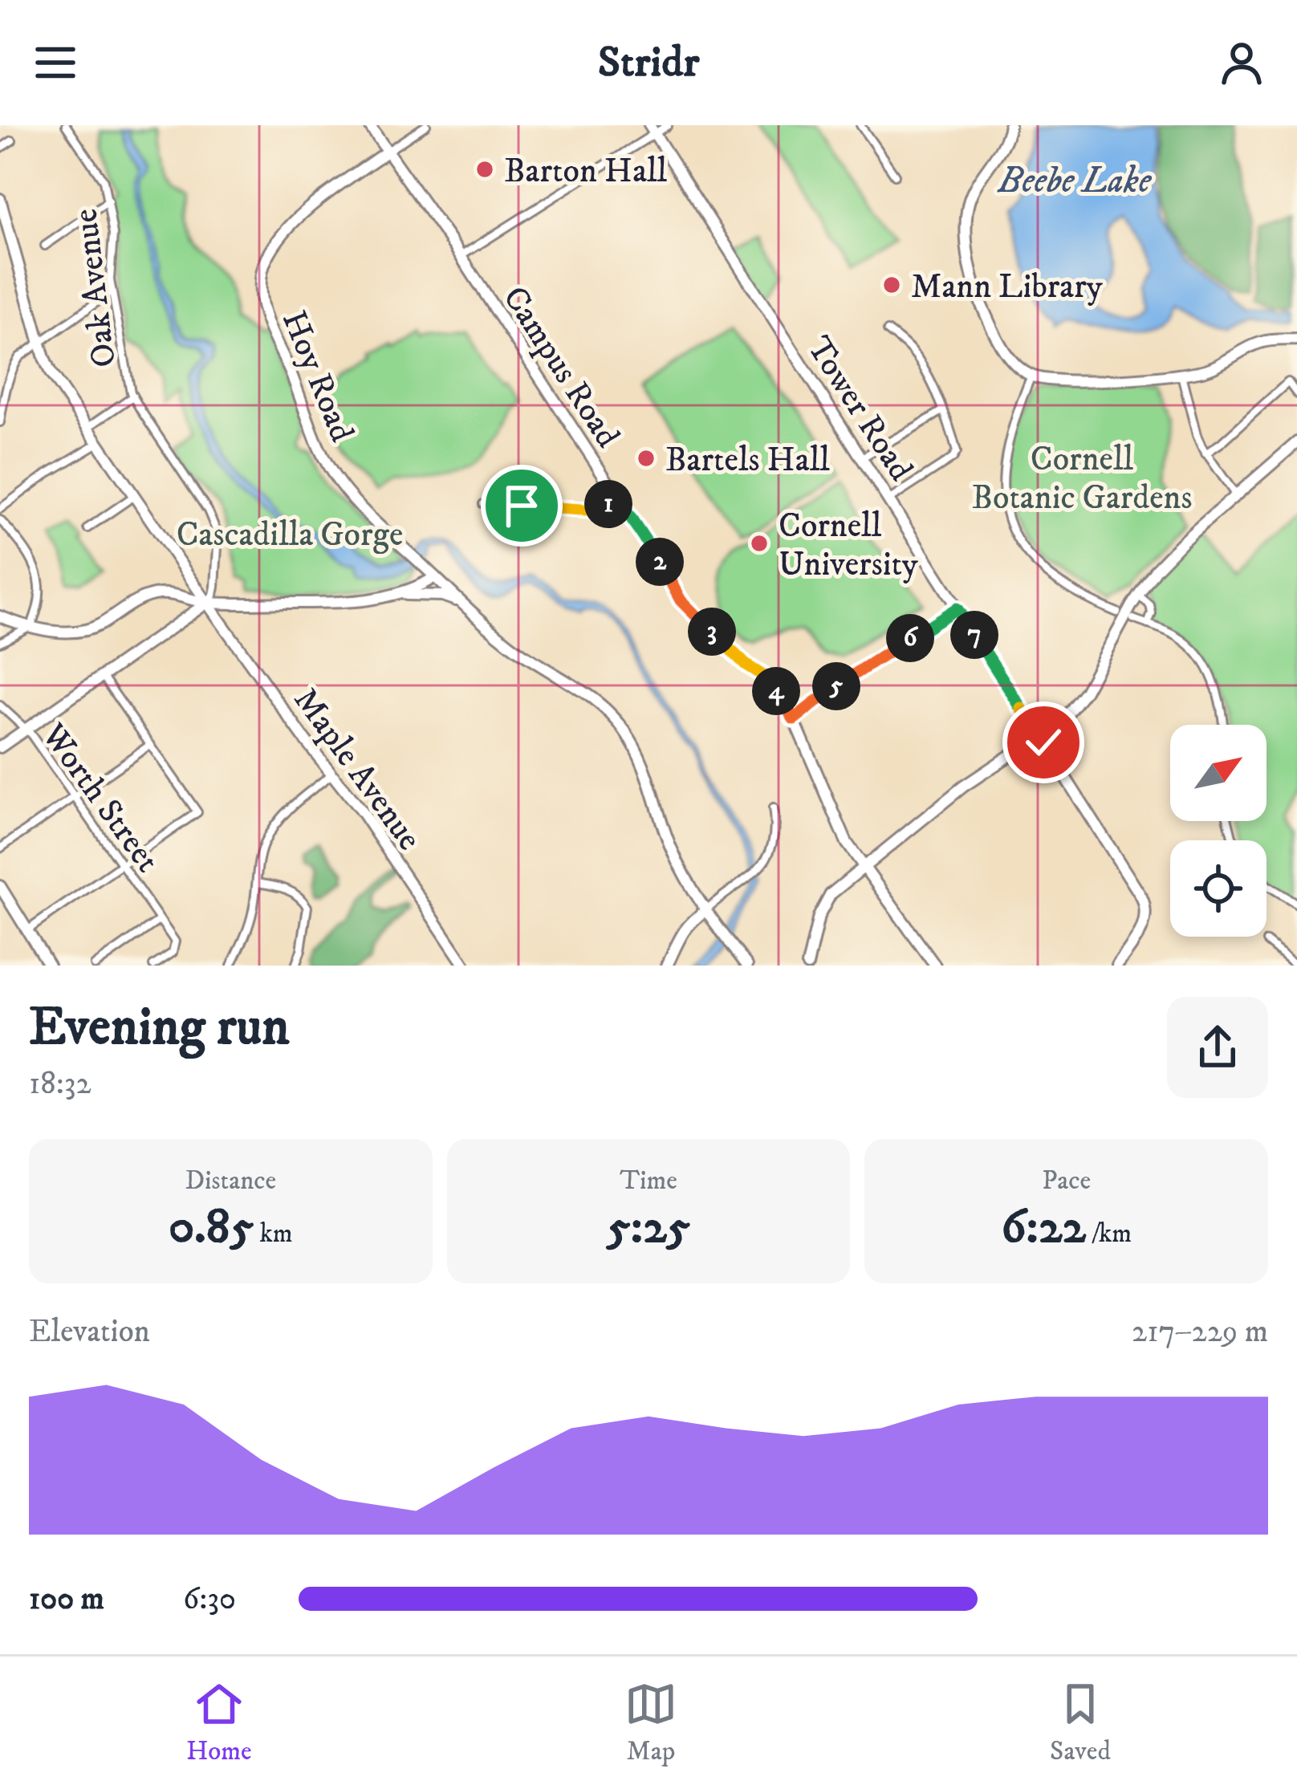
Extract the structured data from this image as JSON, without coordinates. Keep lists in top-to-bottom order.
{
  "streets": {
    "street": [
      "Oak Avenue",
      "Campus Road",
      "Hoy Road",
      "Tower Road",
      "Maple Avenue",
      "Worth Street"
    ]
  },
  "crossings": [
    ["Oak Avenue", "Maple Avenue"],
    ["Campus Road", "Hoy Road"]
  ],
  "water": ["Beebe Lake"],
  "parks": ["Cornell Botanic Gardens", "Cascadilla Gorge"],
  "places": [
    "Barton Hall",
    "Mann Library",
    "Bartels Hall",
    "Cornell University"
  ],
  "north": "top right",
  "page": {
    "header": "Stridr",
    "pins": [
      "1",
      "2",
      "3",
      "7",
      "6",
      "5",
      "4"
    ],
    "heading": ["Evening run", "18:32"],
    "stats": [
      ["Distance", "0.85 km"],
      ["Time", "5:25"],
      ["Pace", "6:22 /km"]
    ],
    "chart": ["Elevation", "217–229 m"],
    "list": [
      {
        "name": "100 m",
        "note": "6:30"
      }
    ],
    "tabs": ["Home", "Map", "Saved"]
  }
}
